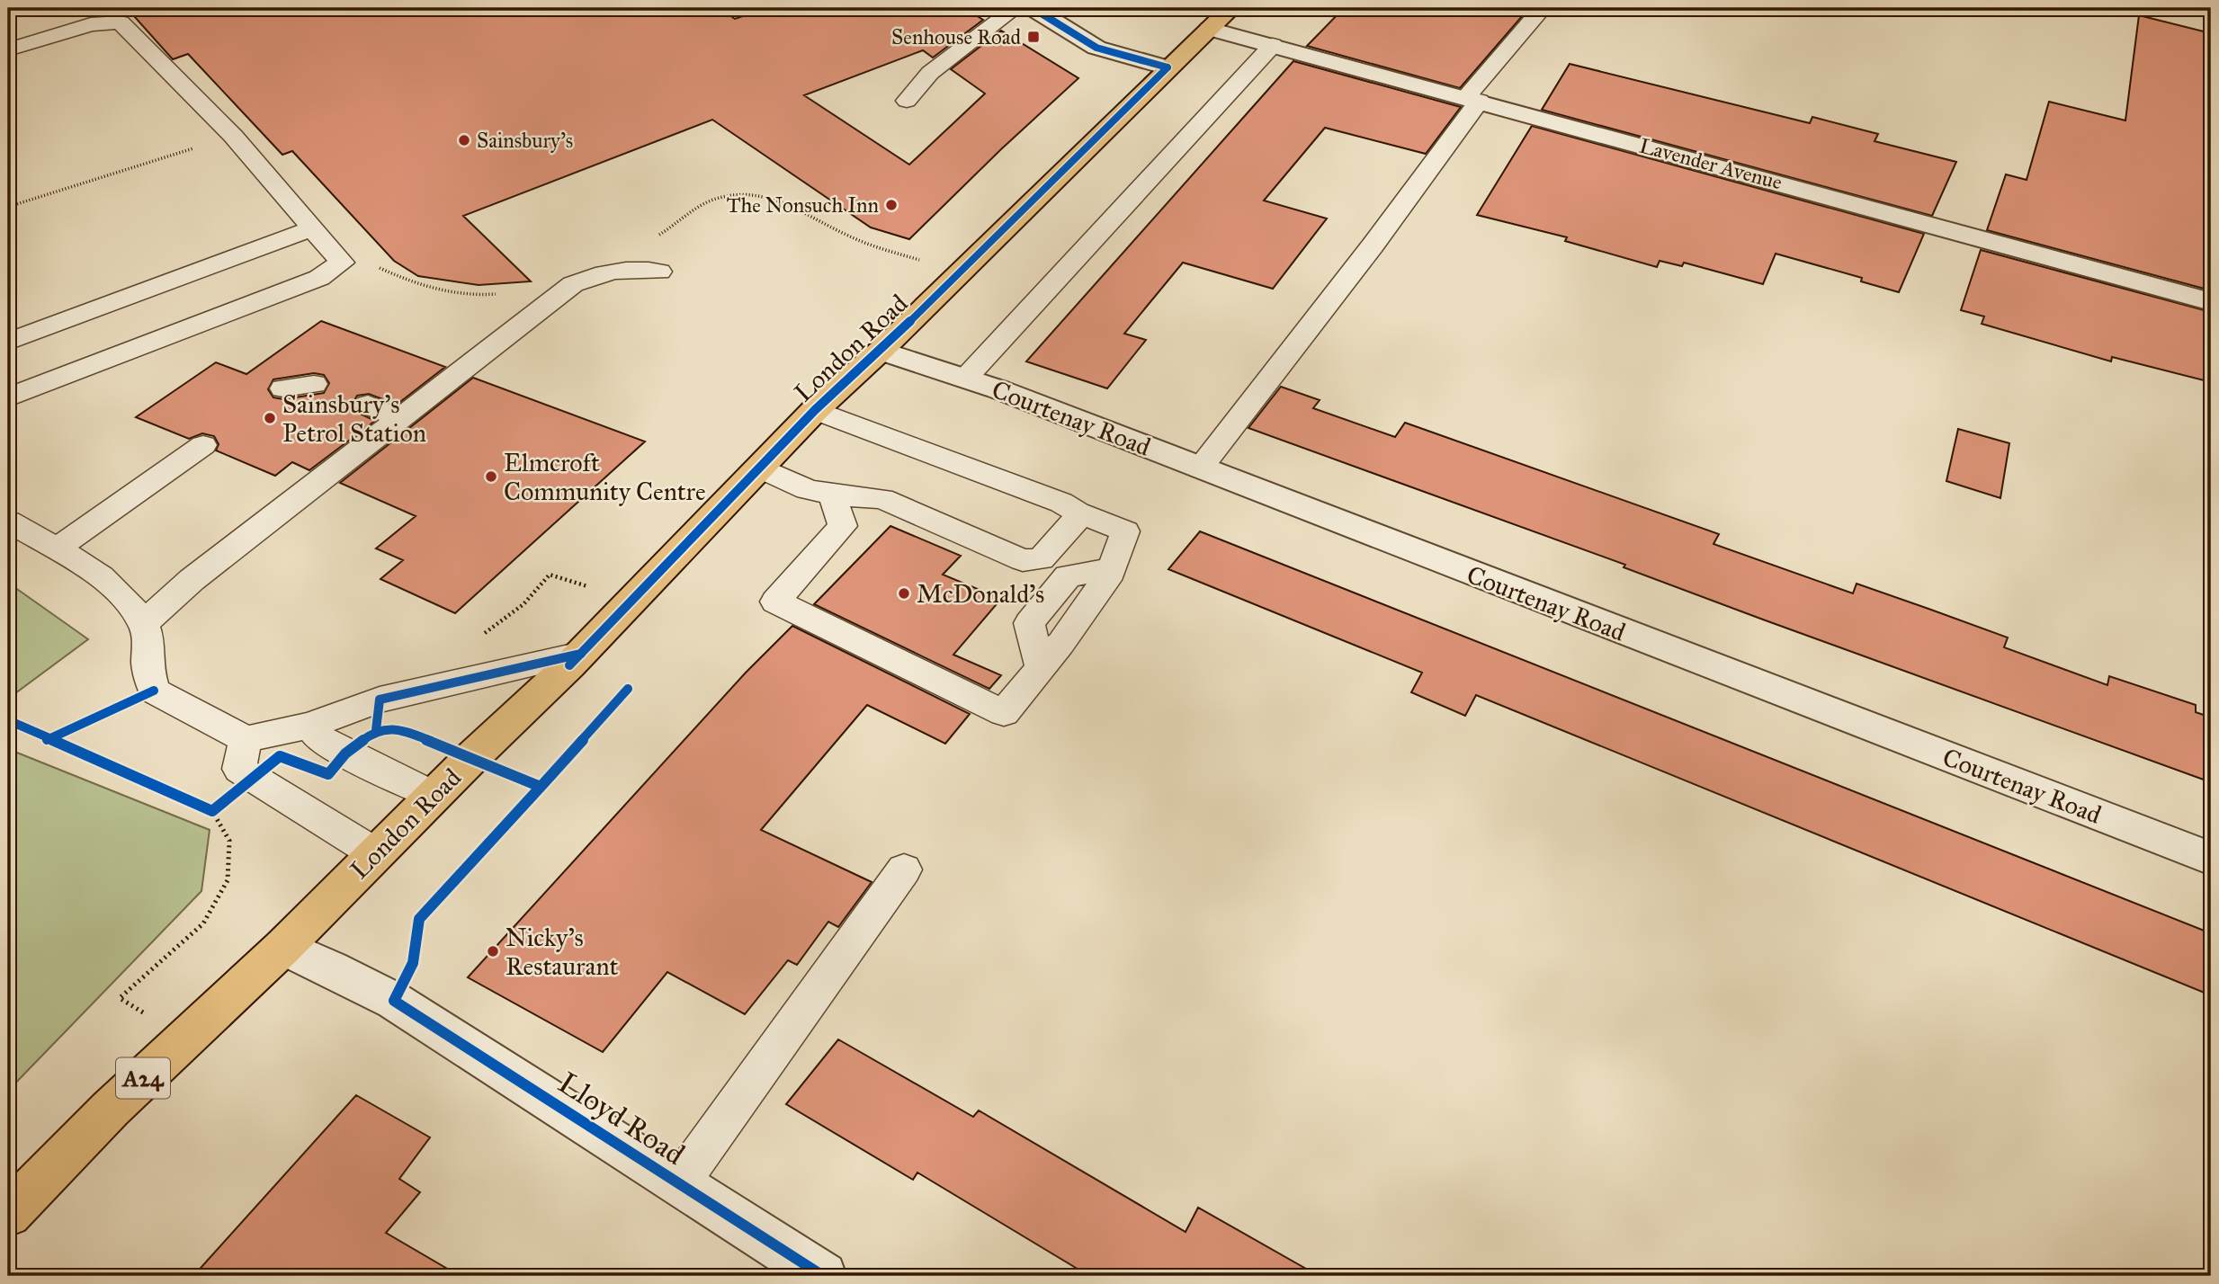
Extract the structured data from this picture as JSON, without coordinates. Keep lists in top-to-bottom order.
{
  "streets": {
    "highway": ["London Road", "A24"],
    "street": ["Lavender Avenue", "Courtenay Road", "Lloyd Road"]
  },
  "crossings": [
    ["Lavender Avenue", "London Road"],
    ["London Road", "Courtenay Road"],
    ["London Road", "Lloyd Road"]
  ],
  "places": {
    "transit": ["Senhouse Road"],
    "other": [
      "Sainsbury's",
      "The Nonsuch Inn",
      "Sainsbury's Petrol Station",
      "Elmcroft Community Centre",
      "McDonald's",
      "Nicky's Restaurant"
    ]
  }
}
